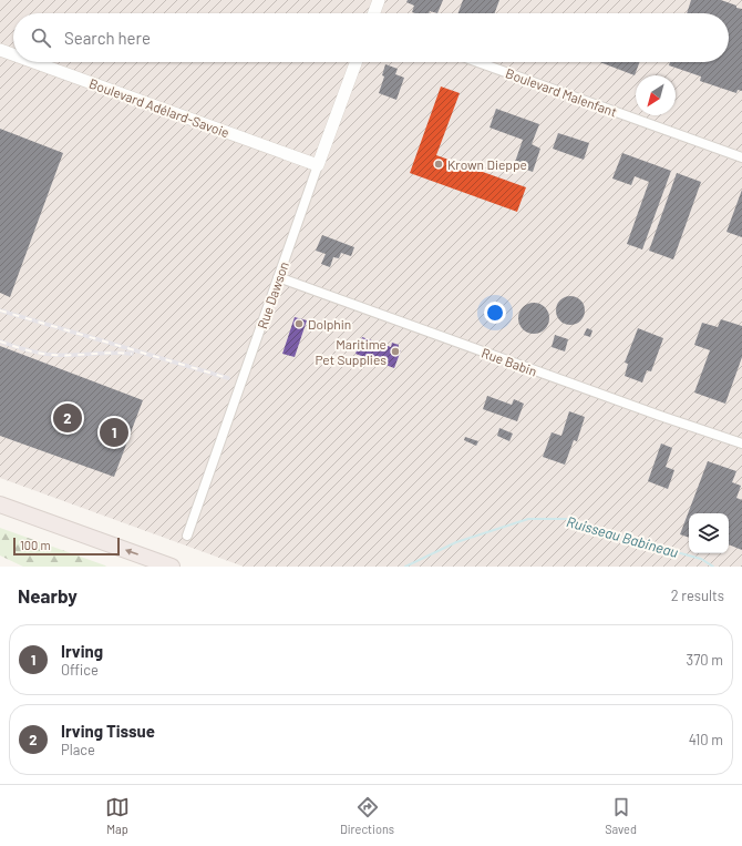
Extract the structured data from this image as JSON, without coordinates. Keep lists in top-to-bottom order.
{
  "streets": {
    "street": [
      "Boulevard Malenfant",
      "Boulevard Adélard-Savoie",
      "Rue Dawson",
      "Rue Babin"
    ]
  },
  "crossings": [
    ["Boulevard Adélard-Savoie", "Rue Dawson"],
    ["Rue Dawson", "Rue Babin"]
  ],
  "water": ["Ruisseau Babineau"],
  "places": ["Krown Dieppe", "Dolphin", "Maritime Pet Supplies"],
  "scale_bar": "100 m",
  "north": "bottom left",
  "page": {
    "search": "Search here",
    "pins": ["2", "1"],
    "scale": "100 m",
    "heading": ["Nearby", "2 results"],
    "list": [
      {
        "mark": "1",
        "name": "Irving",
        "note": "Office",
        "value": "370 m"
      },
      {
        "mark": "2",
        "name": "Irving Tissue",
        "note": "Place",
        "value": "410 m"
      }
    ],
    "nav": ["Map", "Directions", "Saved"]
  }
}
